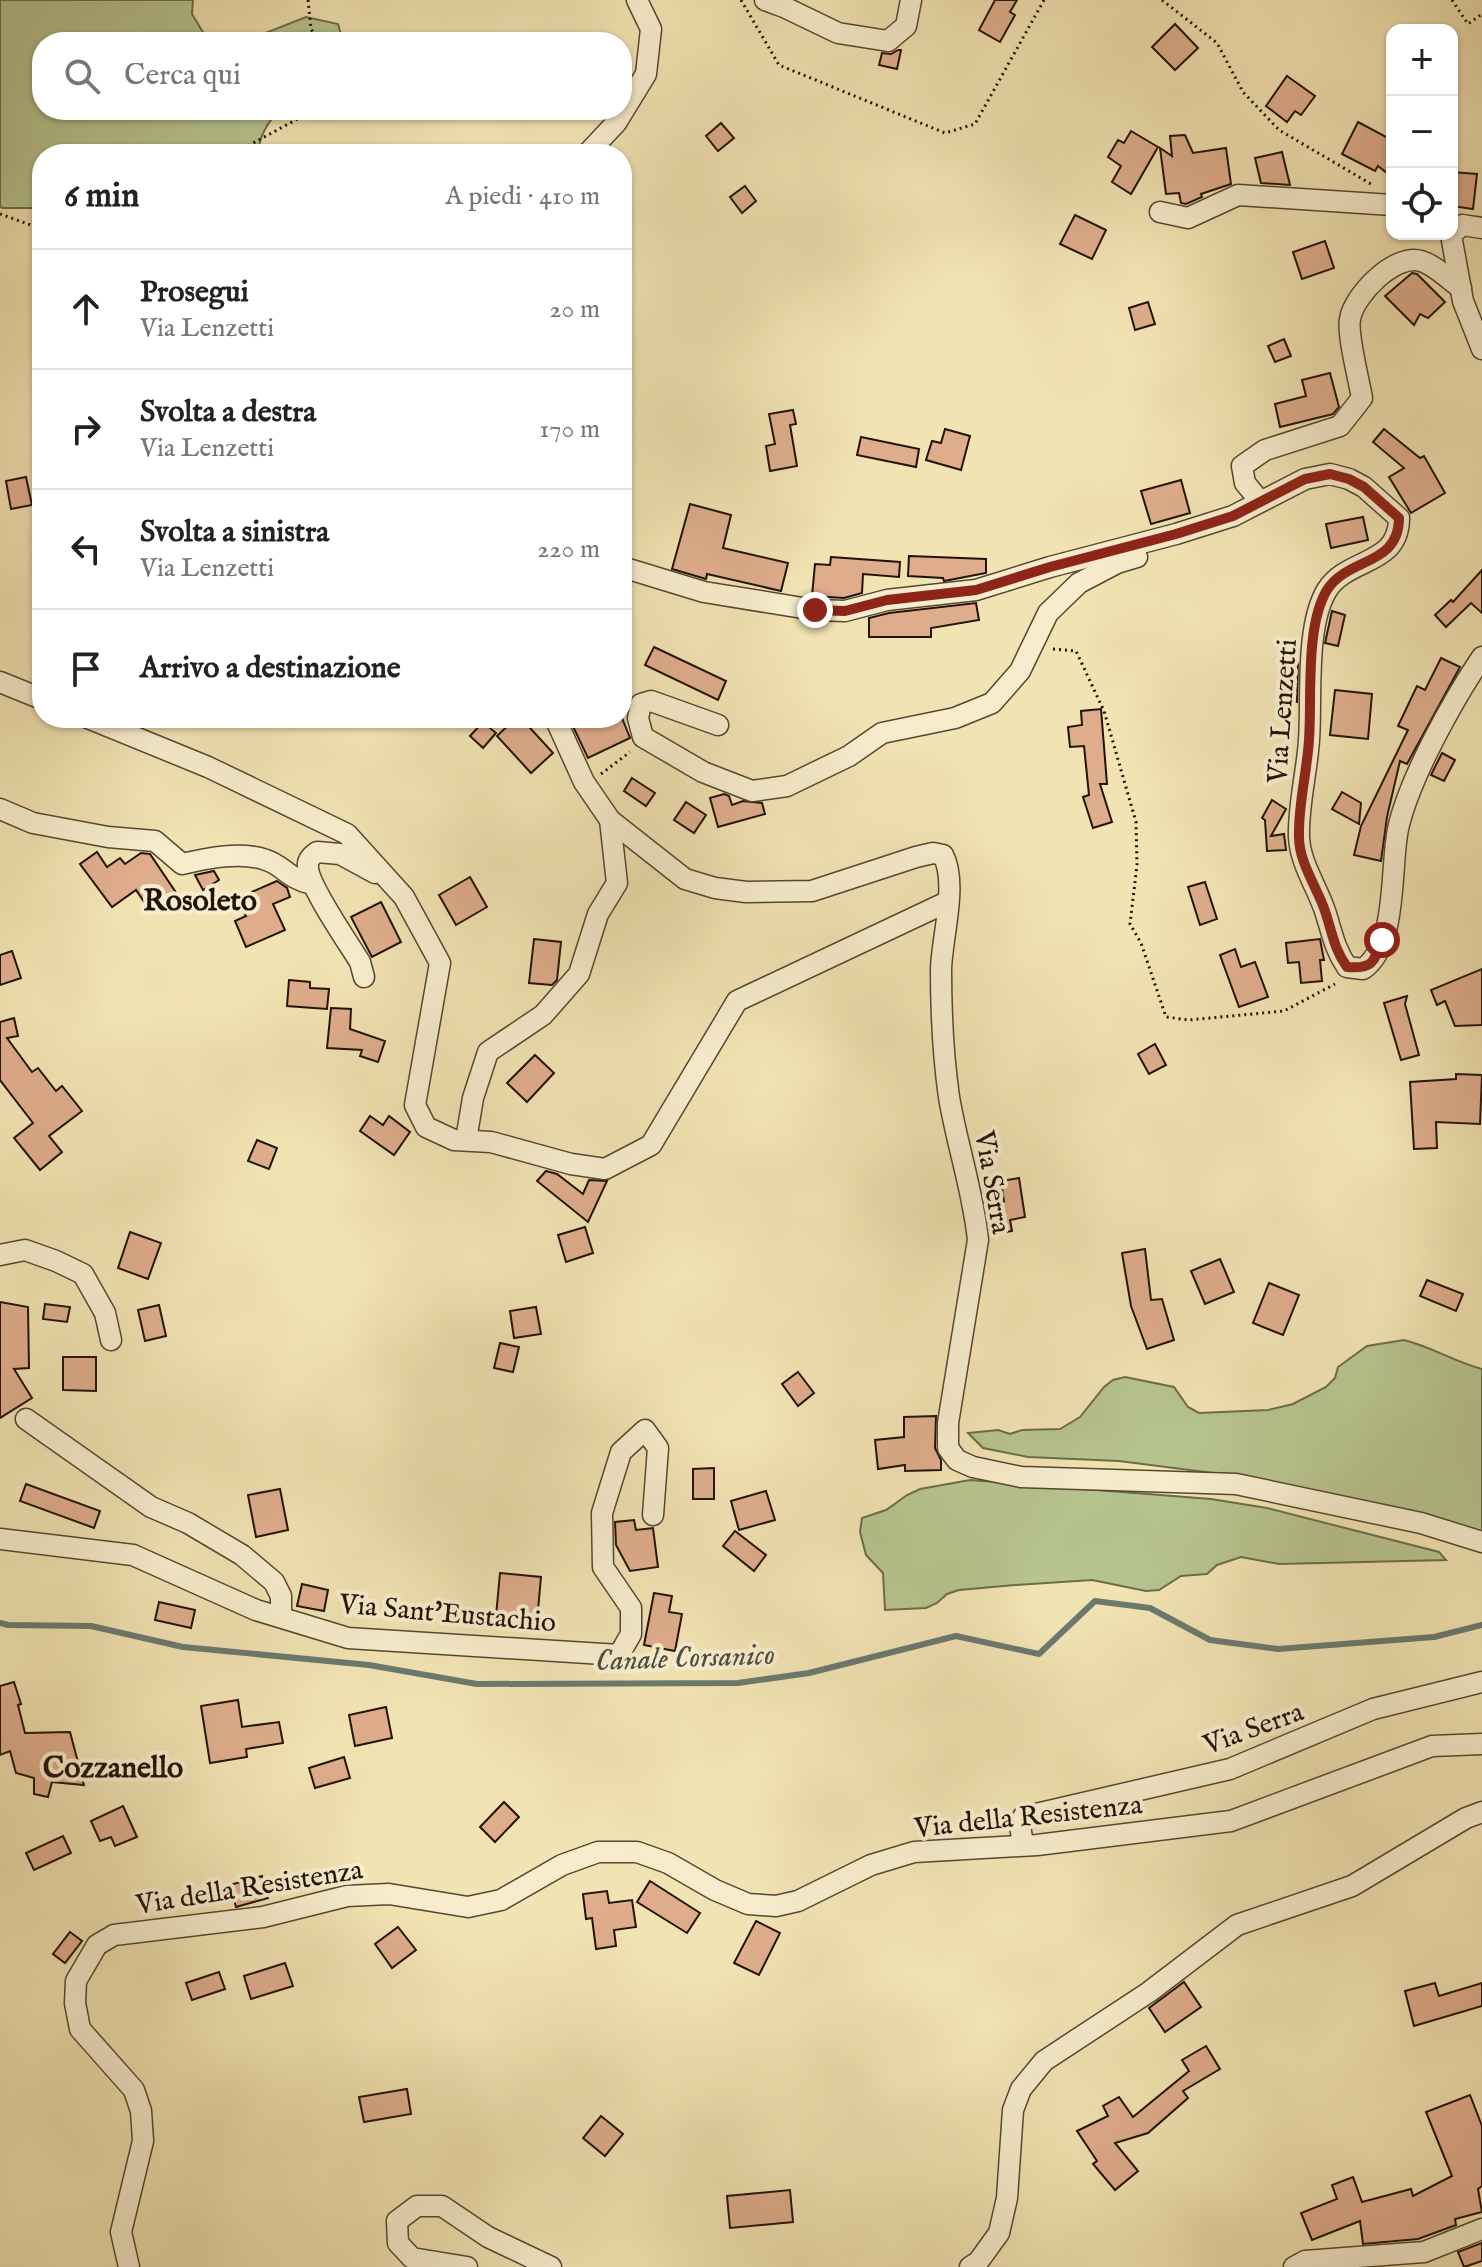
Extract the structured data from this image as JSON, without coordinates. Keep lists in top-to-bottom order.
{
  "streets": {
    "street": [
      "Via Lenzetti",
      "Via Serra",
      "Via Sant'Eustachio",
      "Via della Resistenza"
    ]
  },
  "crossings": [
    ["Via Serra", "Via della Resistenza"]
  ],
  "districts": ["Rosoleto", "Cozzanello"],
  "water": ["Canale Corsanico"],
  "page": {
    "map_buttons": ["+", "−"],
    "search": "Cerca qui",
    "heading": ["6 min", "A piedi · 410 m"],
    "list": [
      ["Prosegui", "Via Lenzetti", "20 m"],
      ["Svolta a destra", "Via Lenzetti", "170 m"],
      ["Svolta a sinistra", "Via Lenzetti", "220 m"],
      "Arrivo a destinazione"
    ]
  }
}
